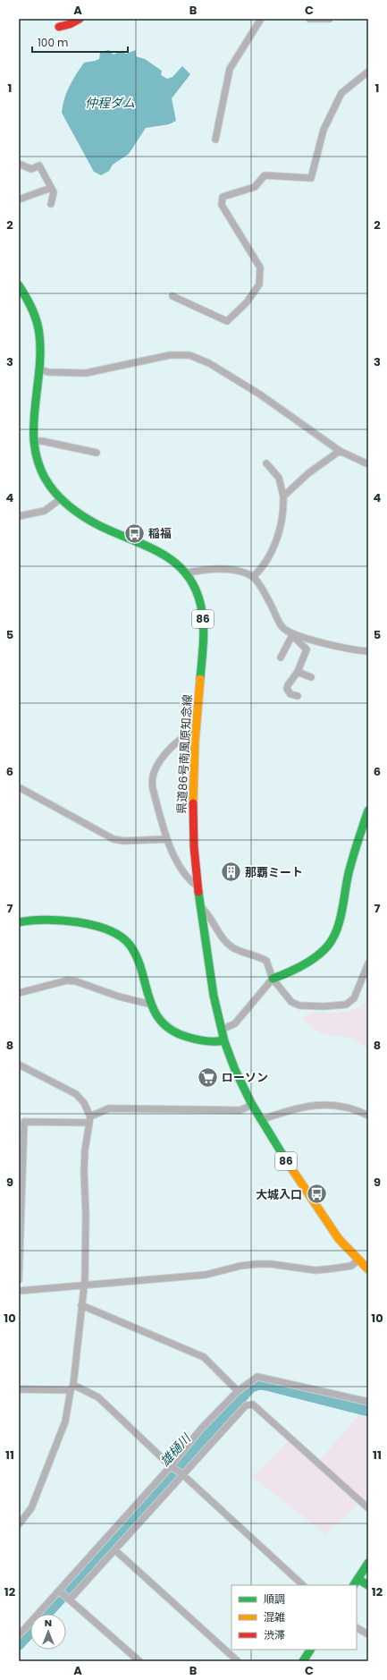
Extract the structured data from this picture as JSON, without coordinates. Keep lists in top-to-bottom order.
{
  "streets": {
    "main road": ["86", "県道86号南風原知念線"]
  },
  "water": ["仲程ダム", "雄樋川"],
  "places": {
    "bus stop": ["稲福", "大城入口"],
    "building": ["那覇ミート"],
    "supermarket": ["ローソン"]
  },
  "legend": ["順調", "混雑", "渋滞"],
  "scale_bar": "100 m",
  "north": "top",
  "grid": {
    "columns": ["A", "B", "C"],
    "rows": [
      "1",
      "2",
      "3",
      "4",
      "5",
      "6",
      "7",
      "8",
      "9",
      "10",
      "11",
      "12"
    ]
  }
}
